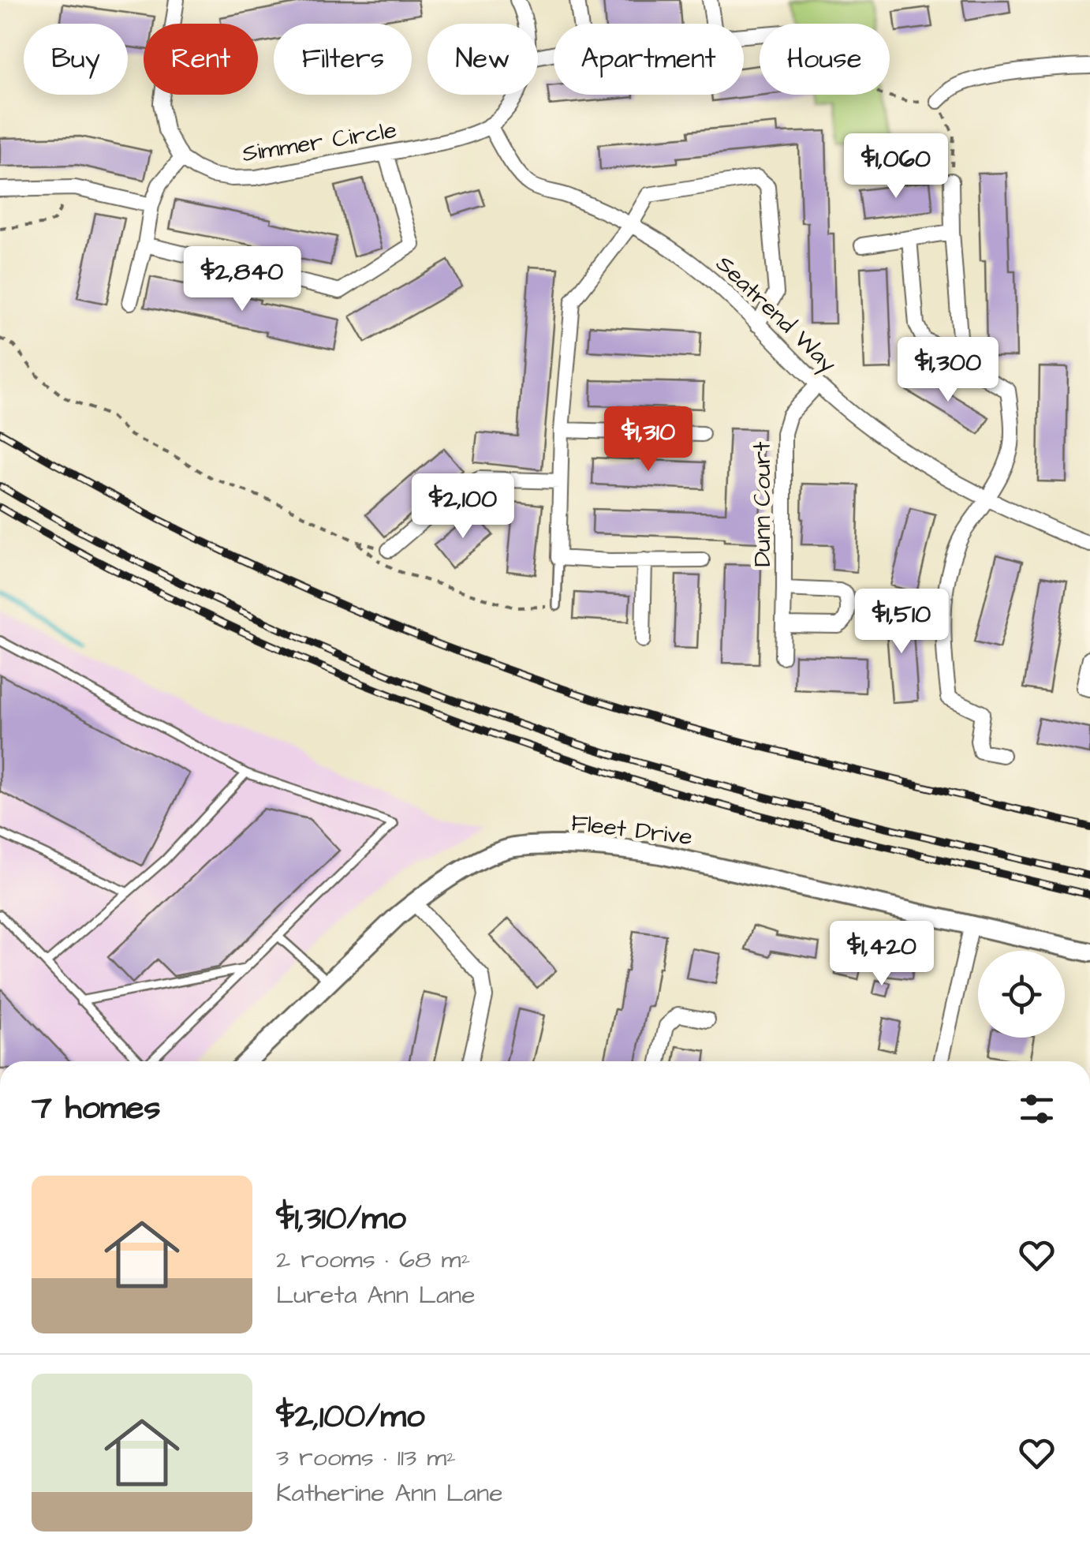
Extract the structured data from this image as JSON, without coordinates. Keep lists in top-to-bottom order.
{
  "streets": {
    "street": [
      "Simmer Circle",
      "Seatrend Way",
      "Dunn Court",
      "Fleet Drive"
    ]
  },
  "crossings": [
    ["Simmer Circle", "Seatrend Way"],
    ["Seatrend Way", "Dunn Court"]
  ],
  "page": {
    "chip": [
      "Buy",
      "Rent",
      "Filters",
      "New",
      "Apartment",
      "House"
    ],
    "price": [
      "$1,060",
      "$2,840",
      "$1,300",
      "$1,310",
      "$2,100",
      "$1,510",
      "$1,420"
    ],
    "heading": "7 homes",
    "list": [
      {
        "name": "$1,310/mo",
        "note": "2 rooms · 68 m² · Lureta Ann Lane"
      },
      {
        "name": "$2,100/mo",
        "note": "3 rooms · 113 m² · Katherine Ann Lane"
      }
    ]
  }
}
